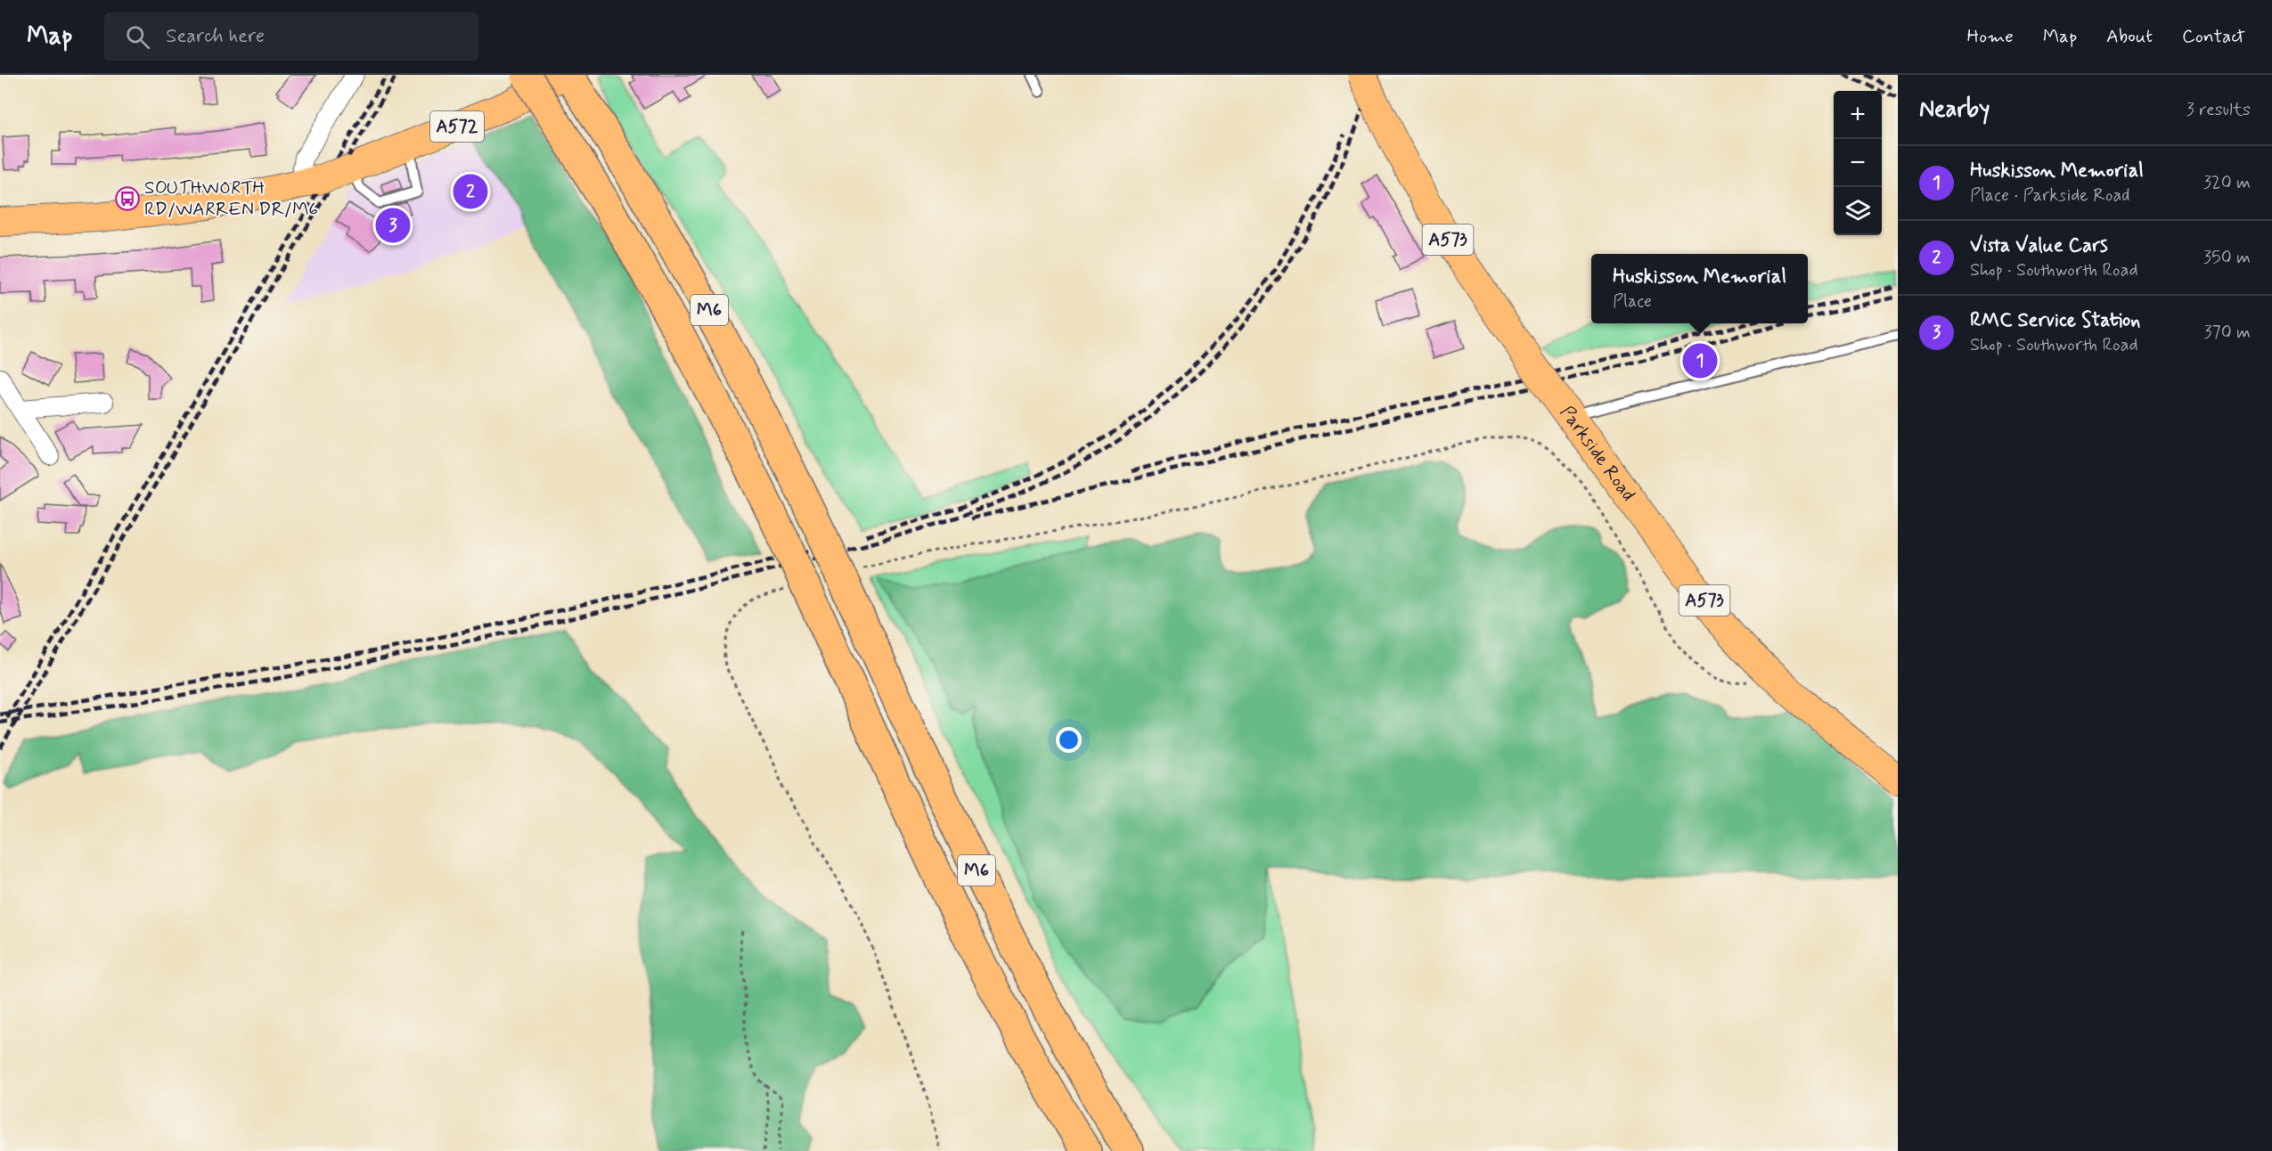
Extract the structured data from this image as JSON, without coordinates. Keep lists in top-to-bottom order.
{
  "streets": {
    "highway": ["M6"],
    "main road": ["A572", "A573", "Parkside Road"]
  },
  "crossings": [
    ["A572", "M6"]
  ],
  "places": {
    "bus stop": ["SOUTHWORTH RD/WARREN DR/M6"]
  },
  "page": {
    "header": "Map",
    "search": "Search here",
    "nav": [
      "Home",
      "Map",
      "About",
      "Contact"
    ],
    "heading": ["Nearby", "3 results"],
    "map_buttons": ["+", "−"],
    "list": [
      {
        "mark": "1",
        "name": "Huskisson Memorial",
        "note": "Place · Parkside Road",
        "value": "320 m"
      },
      {
        "mark": "2",
        "name": "Vista Value Cars",
        "note": "Shop · Southworth Road",
        "value": "350 m"
      },
      {
        "mark": "3",
        "name": "RMC Service Station",
        "note": "Shop · Southworth Road",
        "value": "370 m"
      }
    ],
    "pins": ["2", "3", "1"],
    "popup": ["Huskisson Memorial", "Place"]
  }
}
